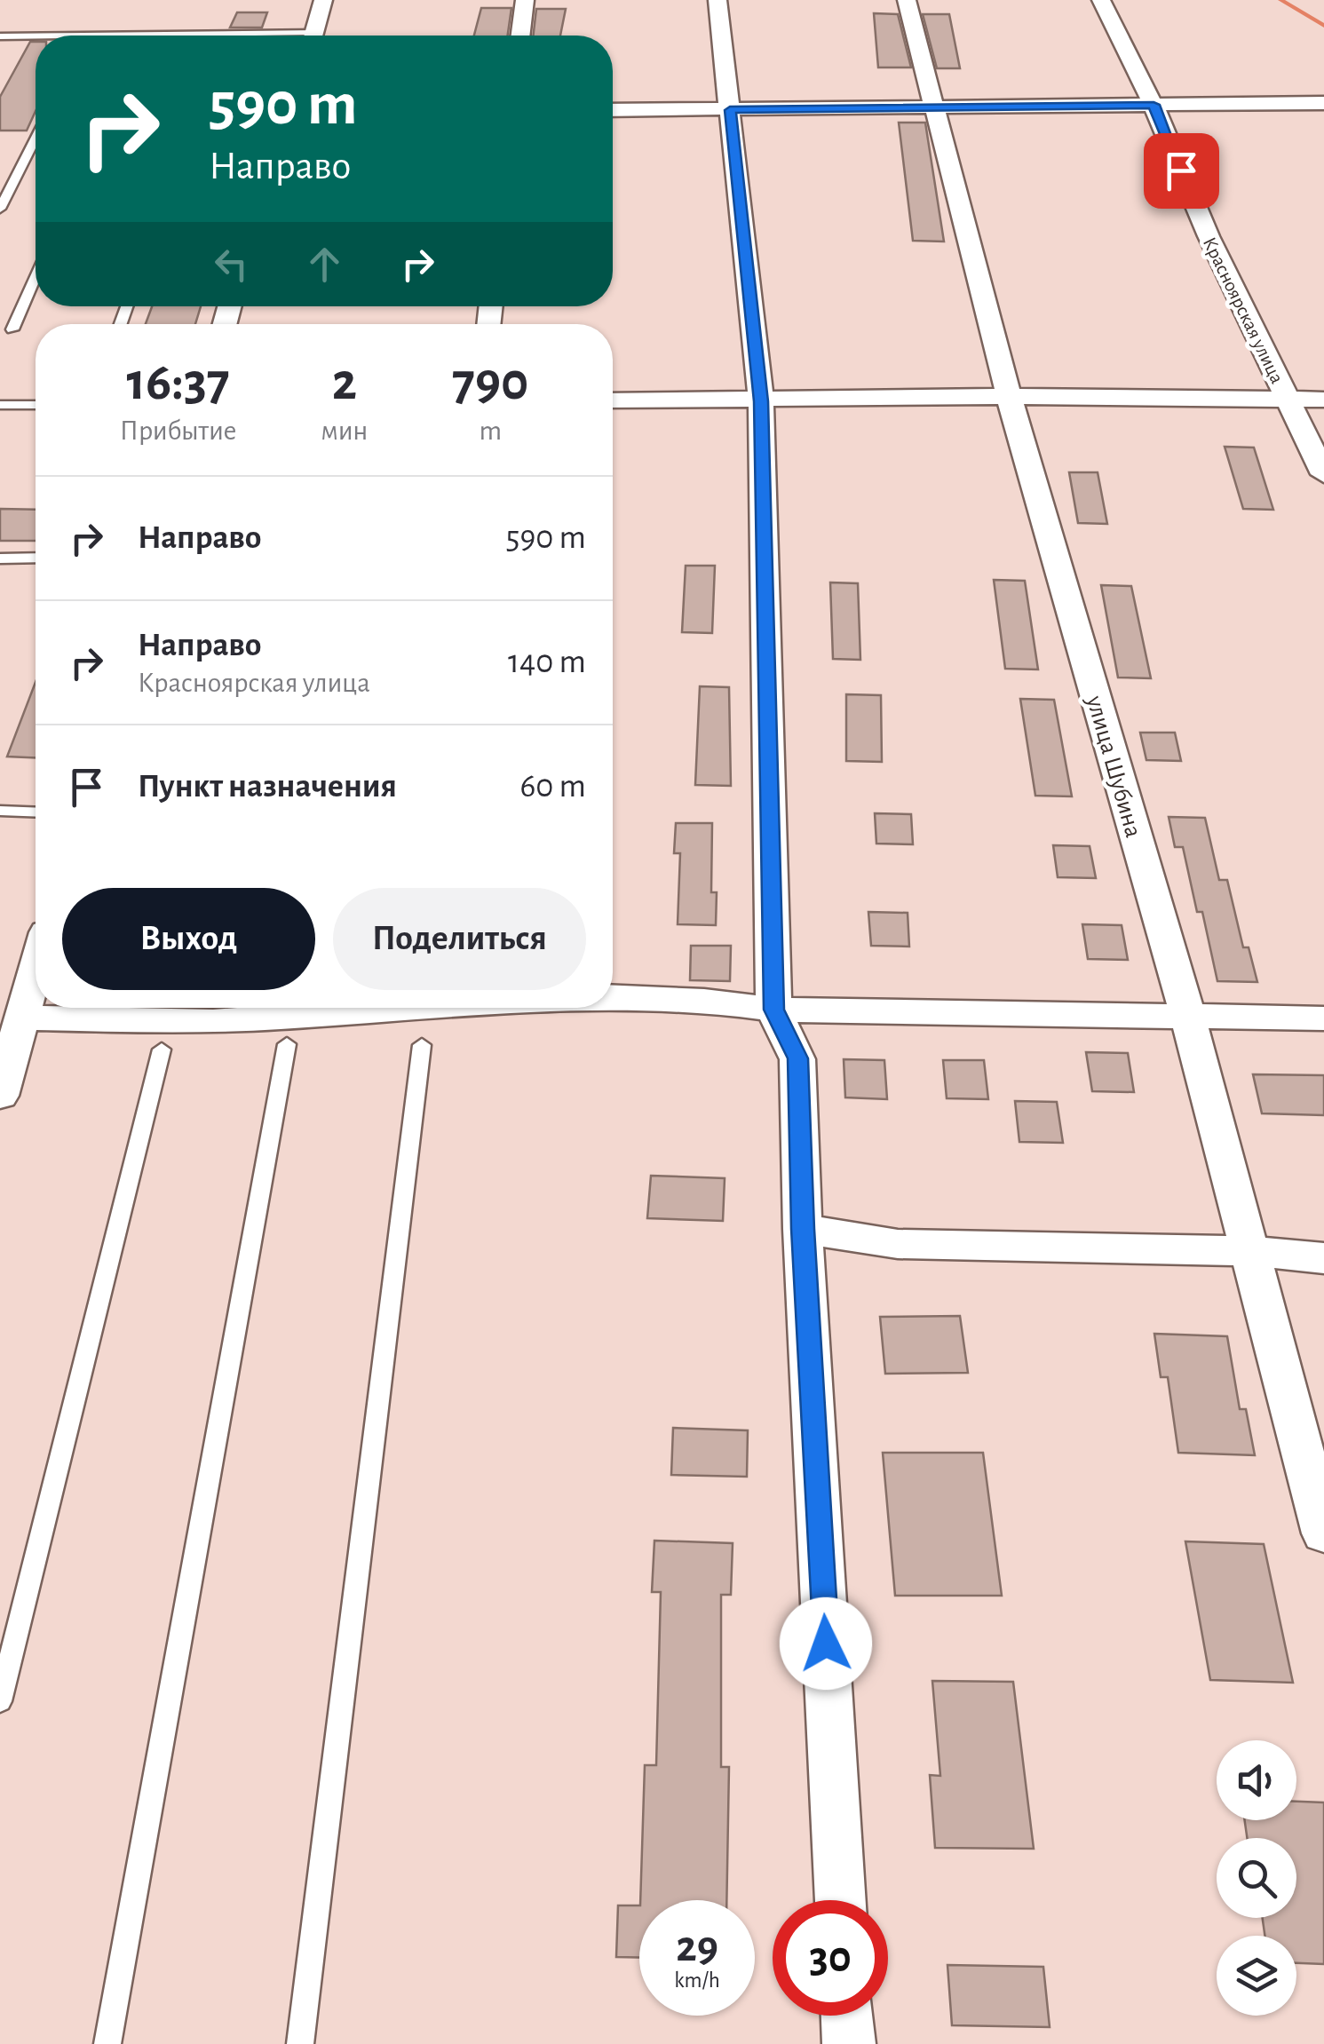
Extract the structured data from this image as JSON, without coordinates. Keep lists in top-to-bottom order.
{
  "streets": {
    "street": ["Красноярская улица", "улица Шубина"]
  },
  "page": {
    "turn": ["590 m", "Направо"],
    "eta": [
      "16:37",
      "Прибытие",
      "2",
      "мин",
      "790",
      "m"
    ],
    "list": [
      {
        "name": "Направо",
        "value": "590 m"
      },
      {
        "name": "Направо",
        "note": "Красноярская улица",
        "value": "140 m"
      },
      {
        "name": "Пункт назначения",
        "value": "60 m"
      }
    ],
    "buttons": ["Выход", "Поделиться"],
    "speed": "29 km/h",
    "limit": "30"
  }
}
